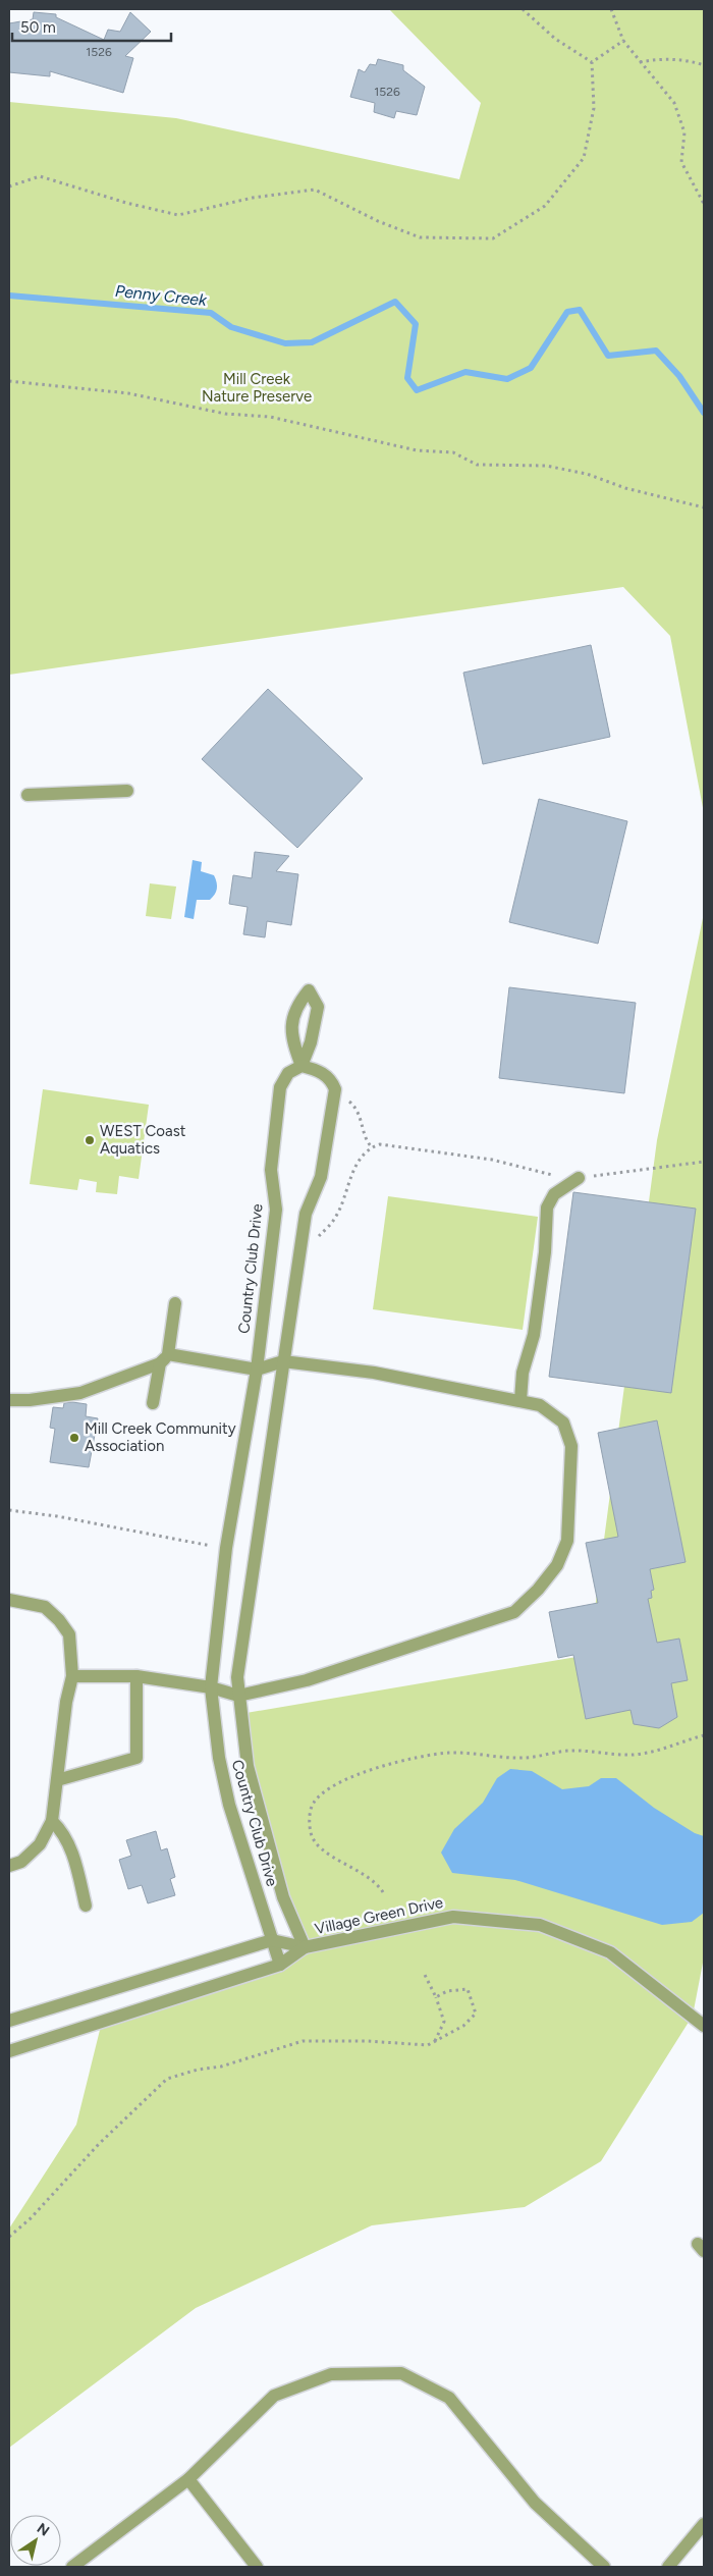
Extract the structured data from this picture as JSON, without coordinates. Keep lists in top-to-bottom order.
{
  "streets": {
    "street": ["Country Club Drive", "Village Green Drive"]
  },
  "crossings": [
    ["Country Club Drive", "Village Green Drive"]
  ],
  "water": ["Penny Creek"],
  "parks": ["Mill Creek Nature Preserve"],
  "places": ["WEST Coast Aquatics", "Mill Creek Community Association"],
  "house_numbers": ["1526", "1526"],
  "scale_bar": "50 m",
  "north": "top right"
}
